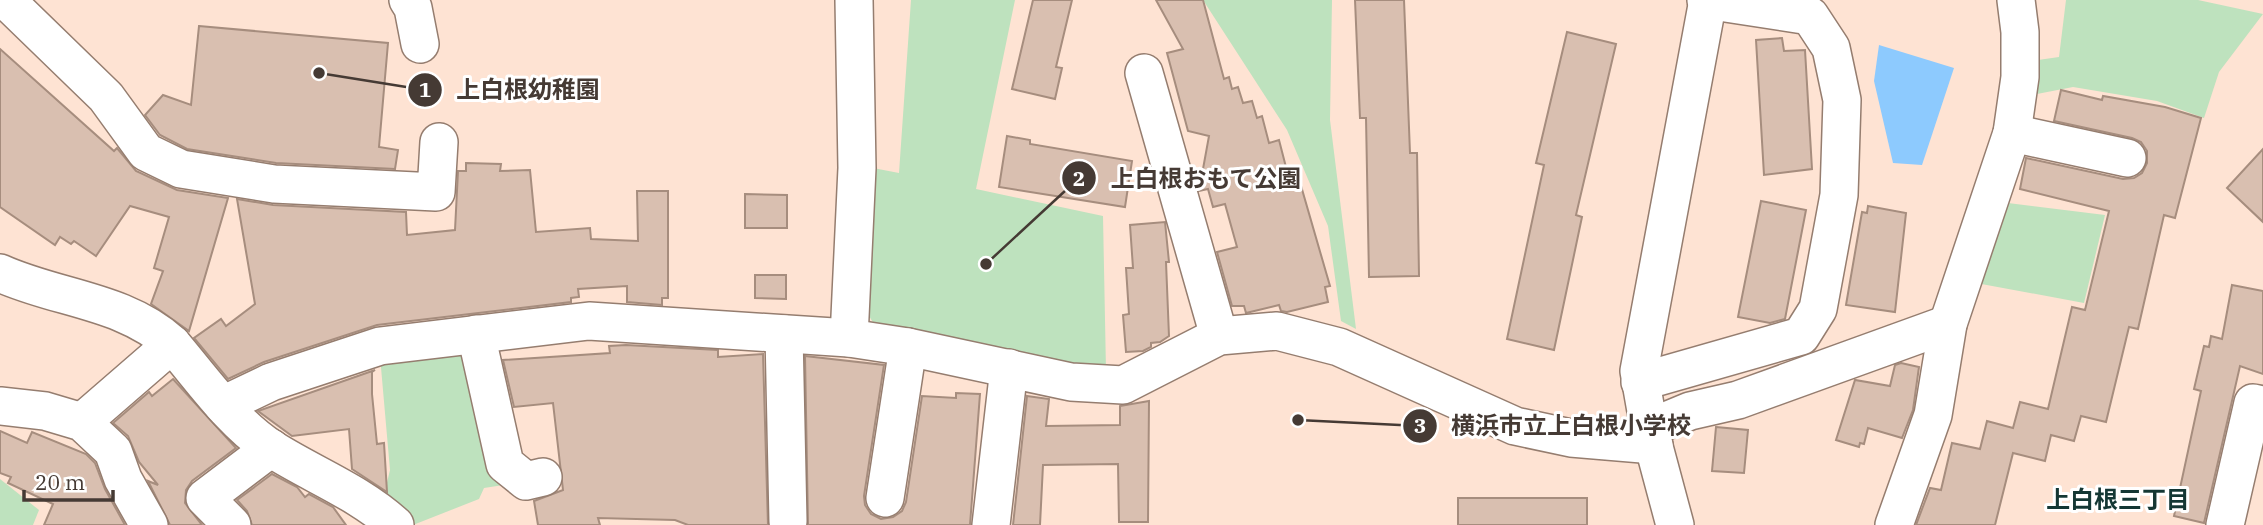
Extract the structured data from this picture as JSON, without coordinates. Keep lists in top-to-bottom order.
{
  "districts": ["上白根三丁目"],
  "places": ["上白根幼稚園", "上白根おもて公園", "横浜市立上白根小学校"],
  "scale_bar": "20 m"
}
